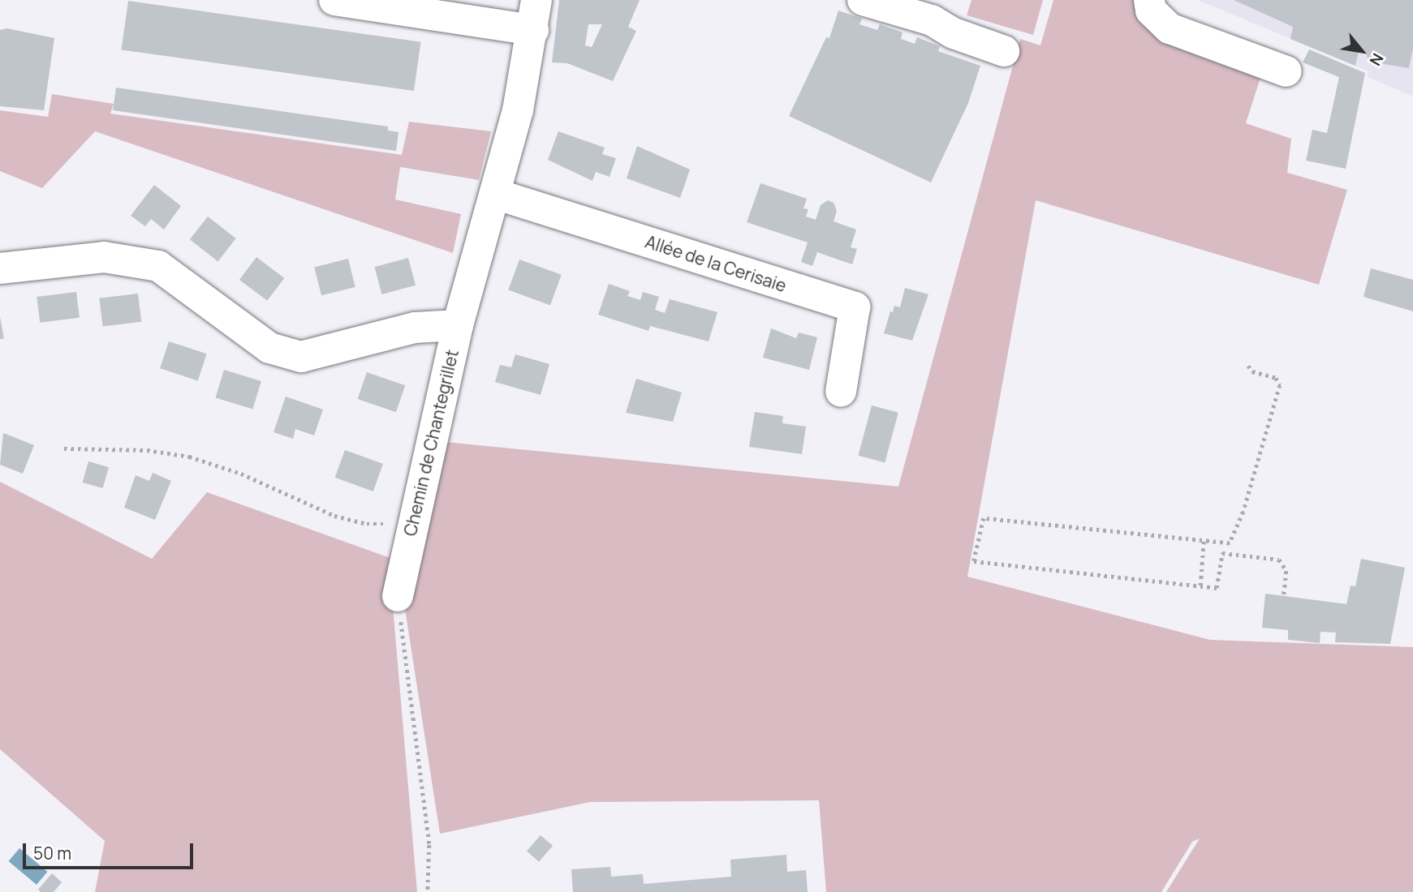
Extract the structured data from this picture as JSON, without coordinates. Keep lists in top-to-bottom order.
{
  "streets": {
    "street": ["Allée de la Cerisaie", "Chemin de Chantegrillet"]
  },
  "crossings": [
    ["Allée de la Cerisaie", "Chemin de Chantegrillet"]
  ],
  "scale_bar": "50 m",
  "north": "bottom right"
}
